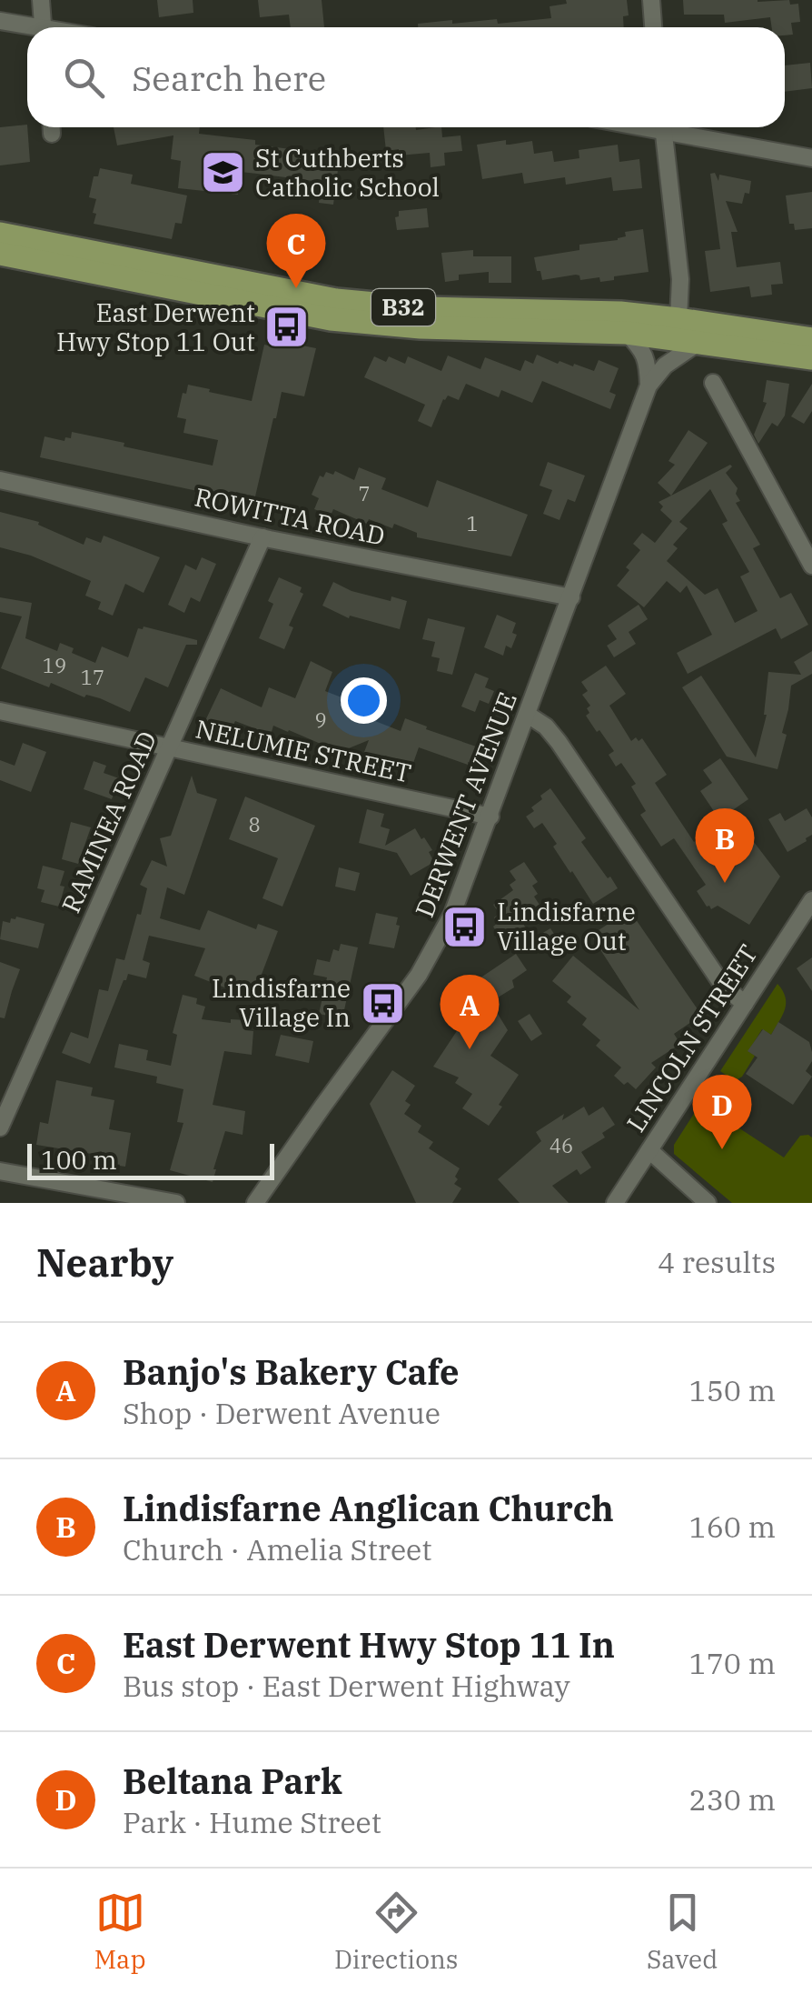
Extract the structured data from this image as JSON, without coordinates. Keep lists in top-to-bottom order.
{
  "streets": {
    "main road": ["B32"],
    "street": [
      "ROWITTA ROAD",
      "NELUMIE STREET",
      "DERWENT AVENUE",
      "RAMINEA ROAD",
      "LINCOLN STREET"
    ]
  },
  "crossings": [
    ["B32", "DERWENT AVENUE"],
    ["ROWITTA ROAD", "DERWENT AVENUE"],
    ["ROWITTA ROAD", "RAMINEA ROAD"],
    ["NELUMIE STREET", "DERWENT AVENUE"],
    ["NELUMIE STREET", "RAMINEA ROAD"]
  ],
  "places": {
    "school or university": ["St Cuthberts Catholic School"],
    "bus stop": ["East Derwent Hwy Stop 11 Out", "Lindisfarne Village Out", "Lindisfarne Village In"]
  },
  "house_numbers": [
    "7",
    "1",
    "19",
    "17",
    "9",
    "8",
    "46"
  ],
  "scale_bar": "100 m",
  "page": {
    "search": "Search here",
    "pins": [
      "C",
      "B",
      "A",
      "D"
    ],
    "scale": "100 m",
    "heading": ["Nearby", "4 results"],
    "list": [
      {
        "mark": "A",
        "name": "Banjo's Bakery Cafe",
        "note": "Shop · Derwent Avenue",
        "value": "150 m"
      },
      {
        "mark": "B",
        "name": "Lindisfarne Anglican Church",
        "note": "Church · Amelia Street",
        "value": "160 m"
      },
      {
        "mark": "C",
        "name": "East Derwent Hwy Stop 11 In",
        "note": "Bus stop · East Derwent Highway",
        "value": "170 m"
      },
      {
        "mark": "D",
        "name": "Beltana Park",
        "note": "Park · Hume Street",
        "value": "230 m"
      }
    ],
    "nav": ["Map", "Directions", "Saved"]
  }
}
